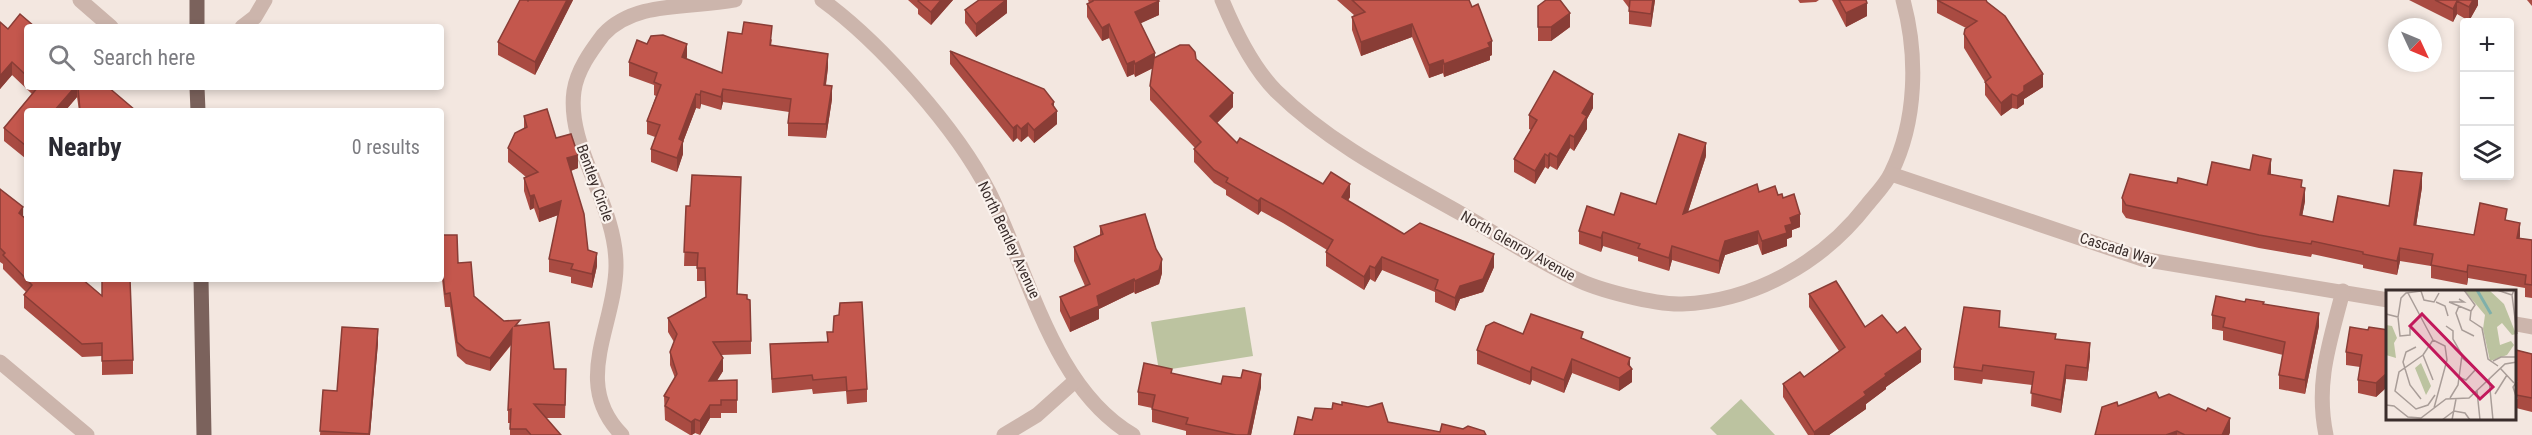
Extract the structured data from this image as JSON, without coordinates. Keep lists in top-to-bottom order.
{
  "streets": {
    "street": [
      "Bentley Circle",
      "North Bentley Avenue",
      "North Glenroy Avenue",
      "Cascada Way"
    ]
  },
  "crossings": [
    ["North Glenroy Avenue", "Cascada Way"]
  ],
  "north": "bottom right",
  "page": {
    "map_buttons": ["+", "−"],
    "search": "Search here",
    "heading": ["Nearby", "0 results"]
  }
}
